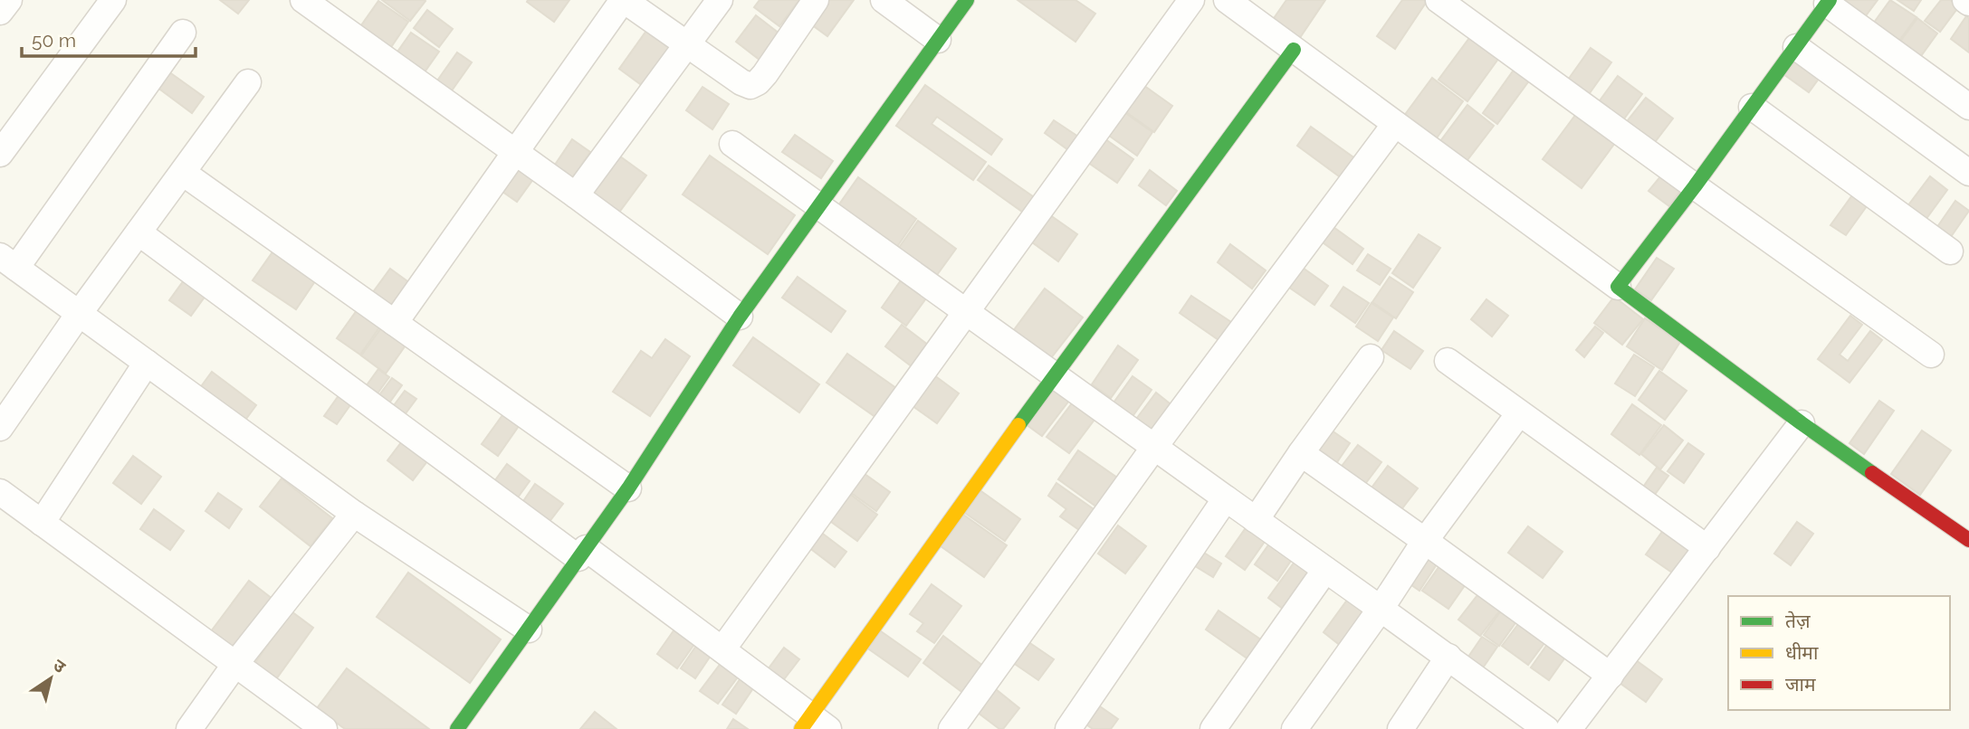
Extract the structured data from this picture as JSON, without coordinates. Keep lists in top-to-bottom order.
{
  "legend": ["तेज़", "धीमा", "जाम"],
  "scale_bar": "50 m",
  "north": "top right"
}
